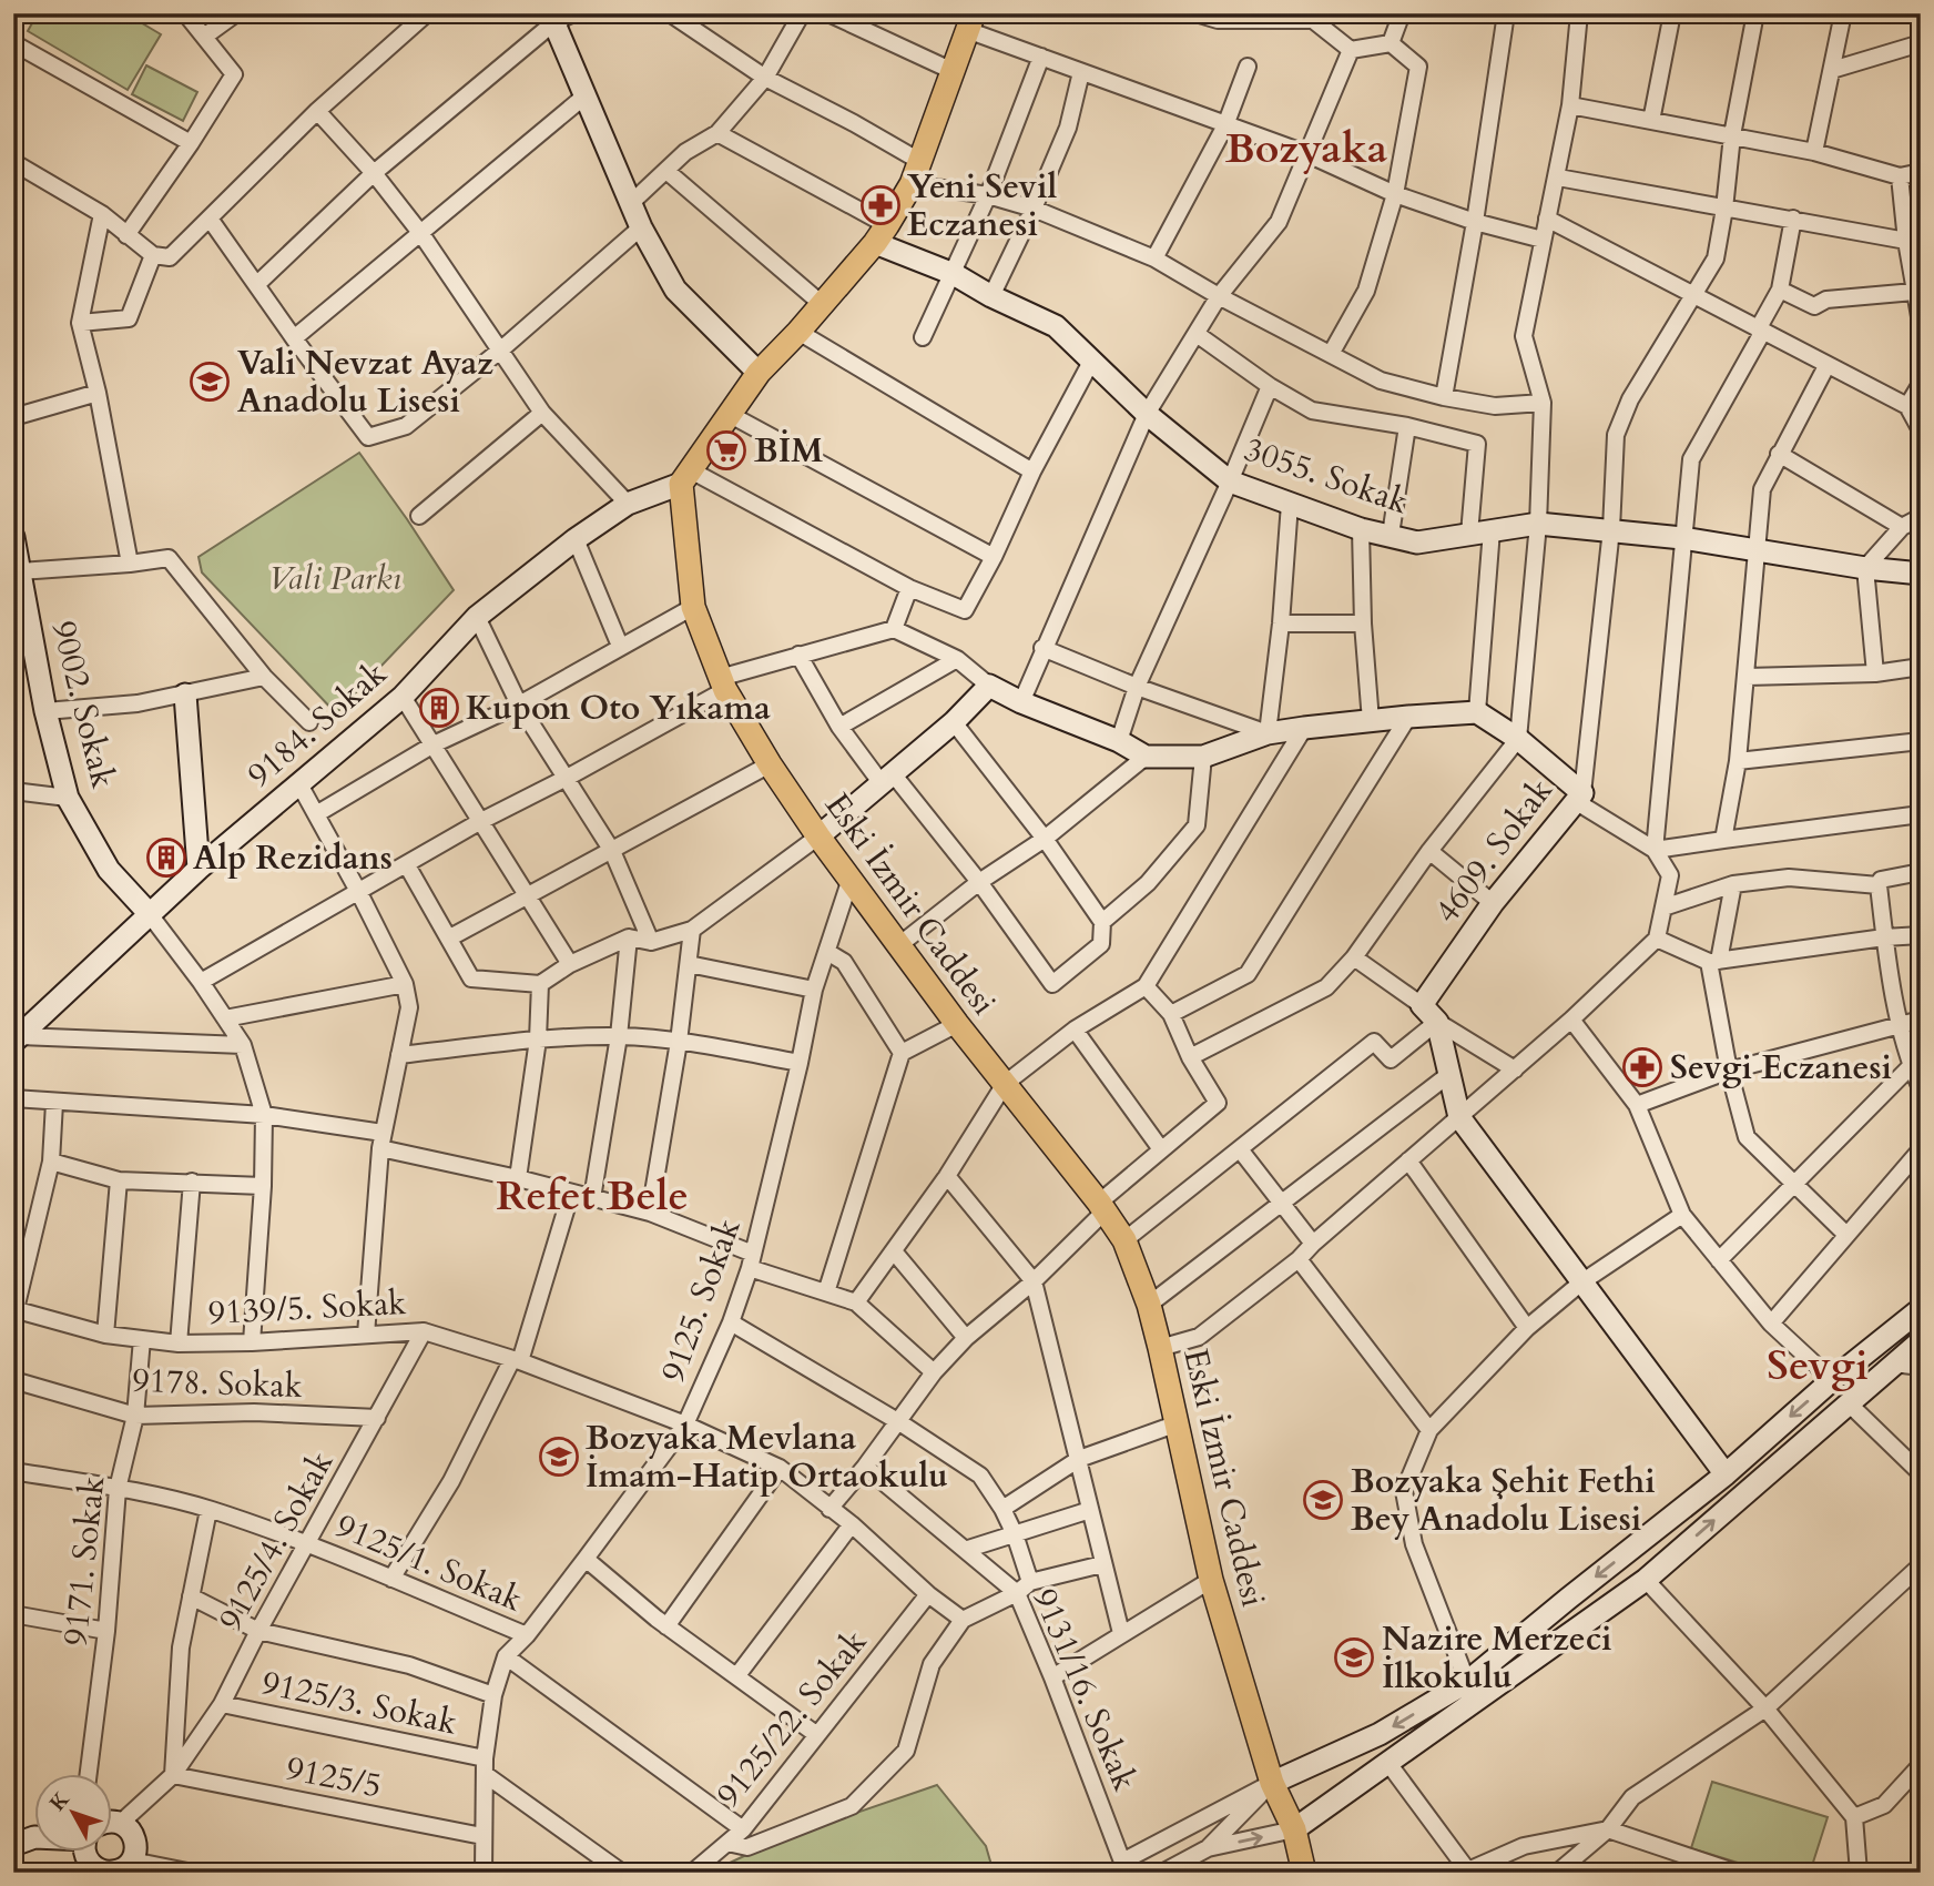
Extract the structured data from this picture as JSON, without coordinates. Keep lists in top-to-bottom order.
{
  "streets": {
    "main road": [
      "3055. Sokak",
      "9002. Sokak",
      "9184. Sokak",
      "4609. Sokak",
      "Eski İzmir Caddesi"
    ],
    "street": [
      "9125. Sokak",
      "9139/5. Sokak",
      "9178. Sokak",
      "9125/4. Sokak",
      "9171. Sokak",
      "9125/1. Sokak",
      "9131/16. Sokak",
      "9125/3. Sokak",
      "9125/22. Sokak",
      "9125/5"
    ]
  },
  "crossings": [
    ["9002. Sokak", "9184. Sokak"],
    ["9002. Sokak", "9139/5. Sokak"],
    ["9184. Sokak", "Eski İzmir Caddesi"],
    ["Eski İzmir Caddesi", "9125. Sokak"],
    ["Eski İzmir Caddesi", "9131/16. Sokak"],
    ["9125. Sokak", "9139/5. Sokak"],
    ["9125. Sokak", "9125/1. Sokak"],
    ["9125. Sokak", "9125/3. Sokak"],
    ["9125. Sokak", "9125/5"],
    ["9139/5. Sokak", "9125/4. Sokak"],
    ["9139/5. Sokak", "9171. Sokak"],
    ["9139/5. Sokak", "9125/22. Sokak"],
    ["9178. Sokak", "9125/4. Sokak"],
    ["9178. Sokak", "9171. Sokak"],
    ["9125/4. Sokak", "9125/1. Sokak"],
    ["9125/4. Sokak", "9125/3. Sokak"],
    ["9125/4. Sokak", "9125/5"]
  ],
  "districts": ["Bozyaka", "Refet Bele", "Sevgi"],
  "parks": ["Vali Parkı"],
  "places": {
    "pharmacy": ["Yeni Sevil Eczanesi", "Sevgi Eczanesi"],
    "school or university": [
      "Vali Nevzat Ayaz Anadolu Lisesi",
      "Bozyaka Mevlana İmam-Hatip Ortaokulu",
      "Bozyaka Şehit Fethi Bey Anadolu Lisesi",
      "Nazire Merzeci İlkokulu"
    ],
    "supermarket": ["BİM"],
    "building": ["Kupon Oto Yıkama", "Alp Rezidans"]
  },
  "north": "top left"
}
